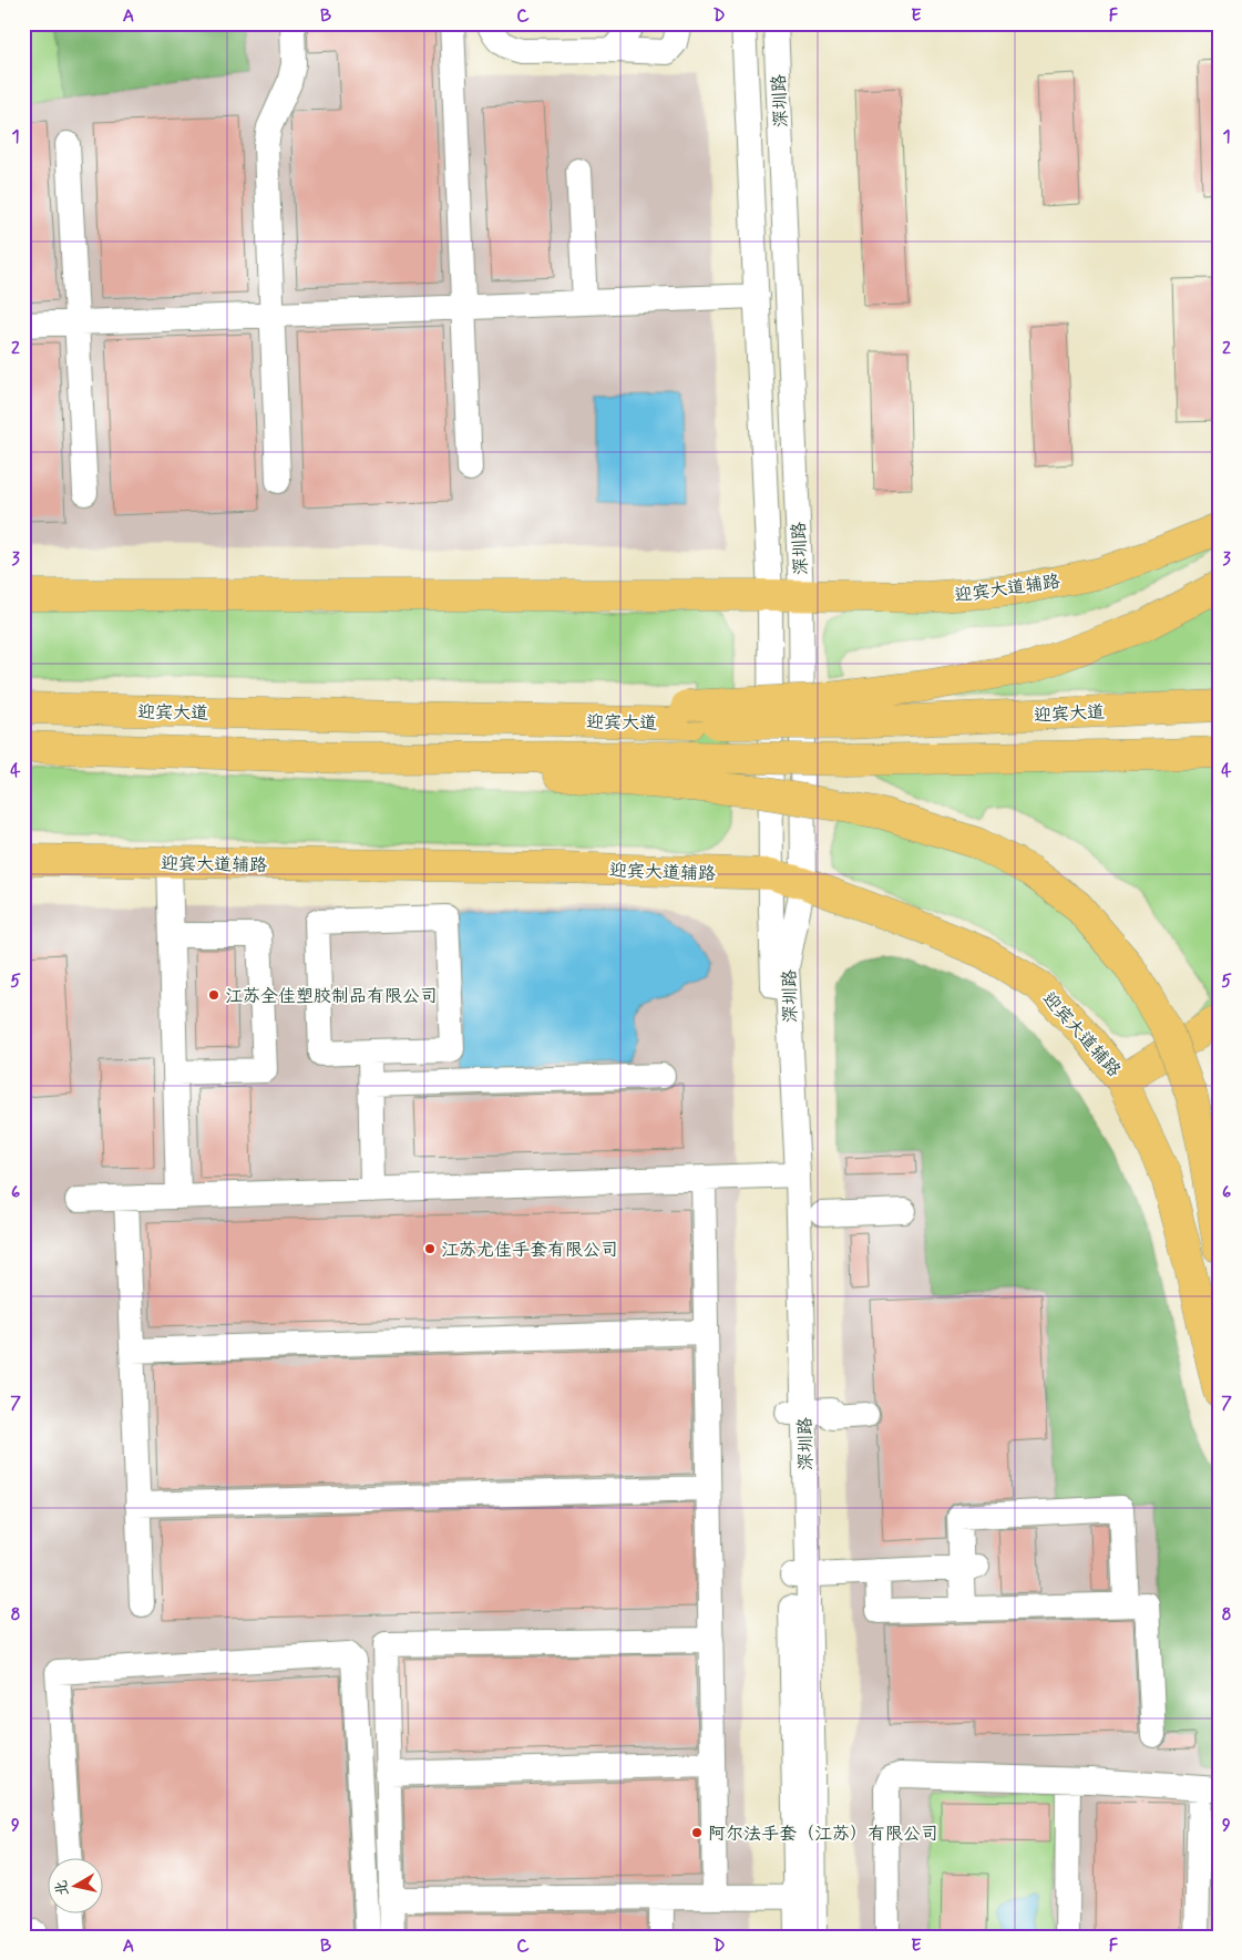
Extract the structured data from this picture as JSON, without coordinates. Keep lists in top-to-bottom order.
{
  "streets": {
    "main road": ["迎宾大道辅路", "迎宾大道"],
    "street": ["深圳路"]
  },
  "crossings": [
    ["深圳路", "迎宾大道辅路"]
  ],
  "places": ["江苏全佳塑胶制品有限公司", "江苏尤佳手套有限公司", "阿尔法手套（江苏）有限公司"],
  "north": "left",
  "grid": {
    "columns": [
      "A",
      "B",
      "C",
      "D",
      "E",
      "F"
    ],
    "rows": [
      "1",
      "2",
      "3",
      "4",
      "5",
      "6",
      "7",
      "8",
      "9"
    ]
  }
}
